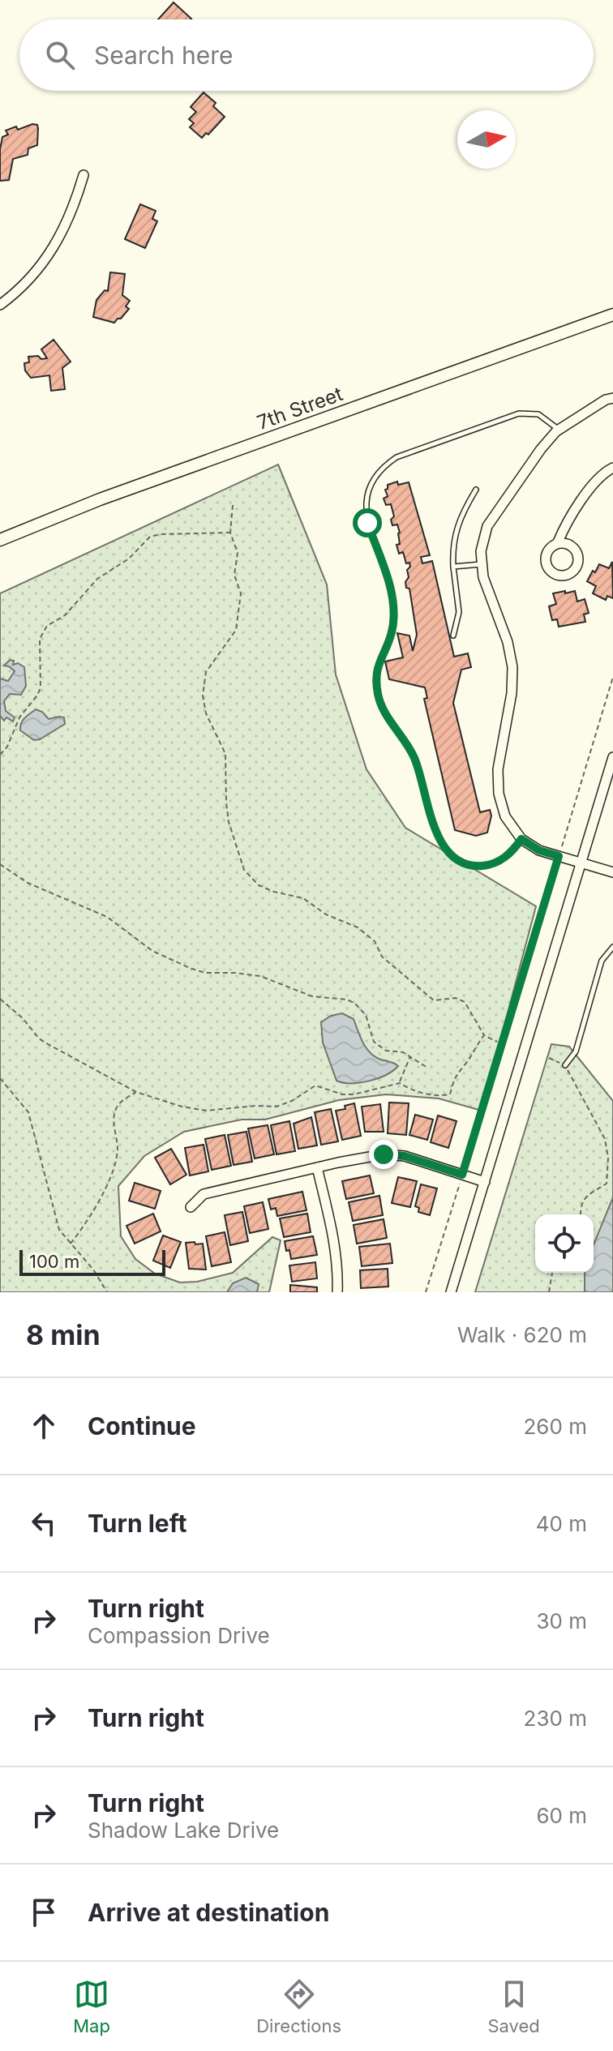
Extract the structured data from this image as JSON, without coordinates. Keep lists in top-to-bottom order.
{
  "streets": {
    "street": ["7th Street"]
  },
  "scale_bar": "100 m",
  "north": "right",
  "page": {
    "search": "Search here",
    "scale": "100 m",
    "heading": ["8 min", "Walk · 620 m"],
    "list": [
      ["Continue", "260 m"],
      ["Turn left", "40 m"],
      ["Turn right", "Compassion Drive", "30 m"],
      ["Turn right", "230 m"],
      ["Turn right", "Shadow Lake Drive", "60 m"],
      "Arrive at destination"
    ],
    "nav": ["Map", "Directions", "Saved"]
  }
}
